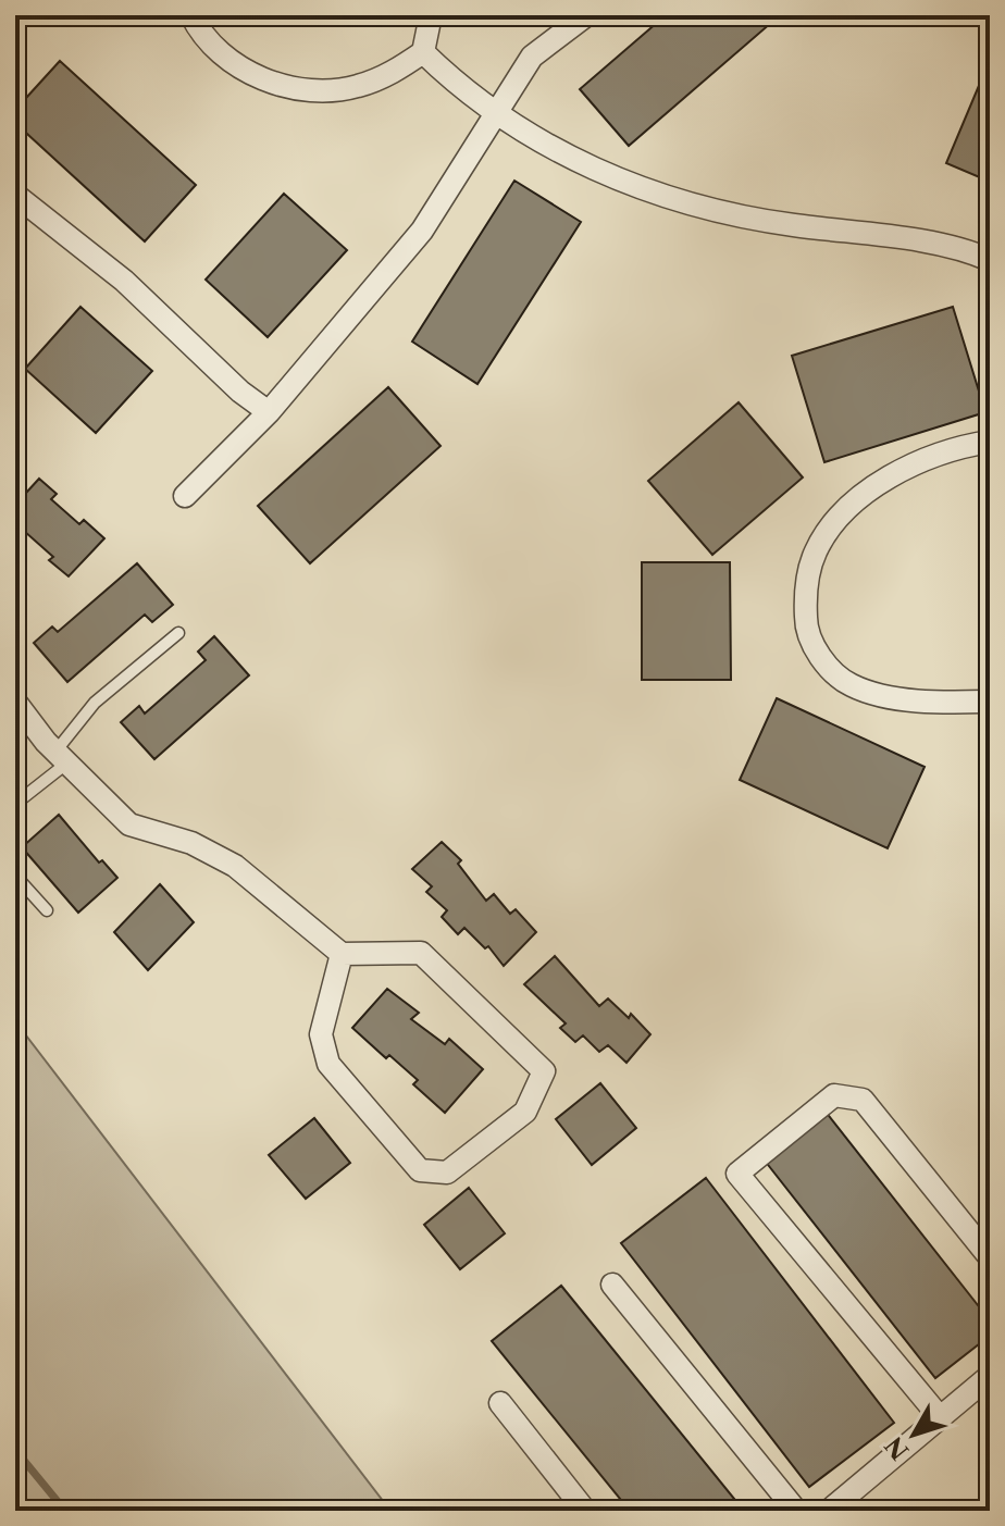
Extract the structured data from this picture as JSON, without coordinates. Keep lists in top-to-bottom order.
{
  "north": "bottom left"
}
